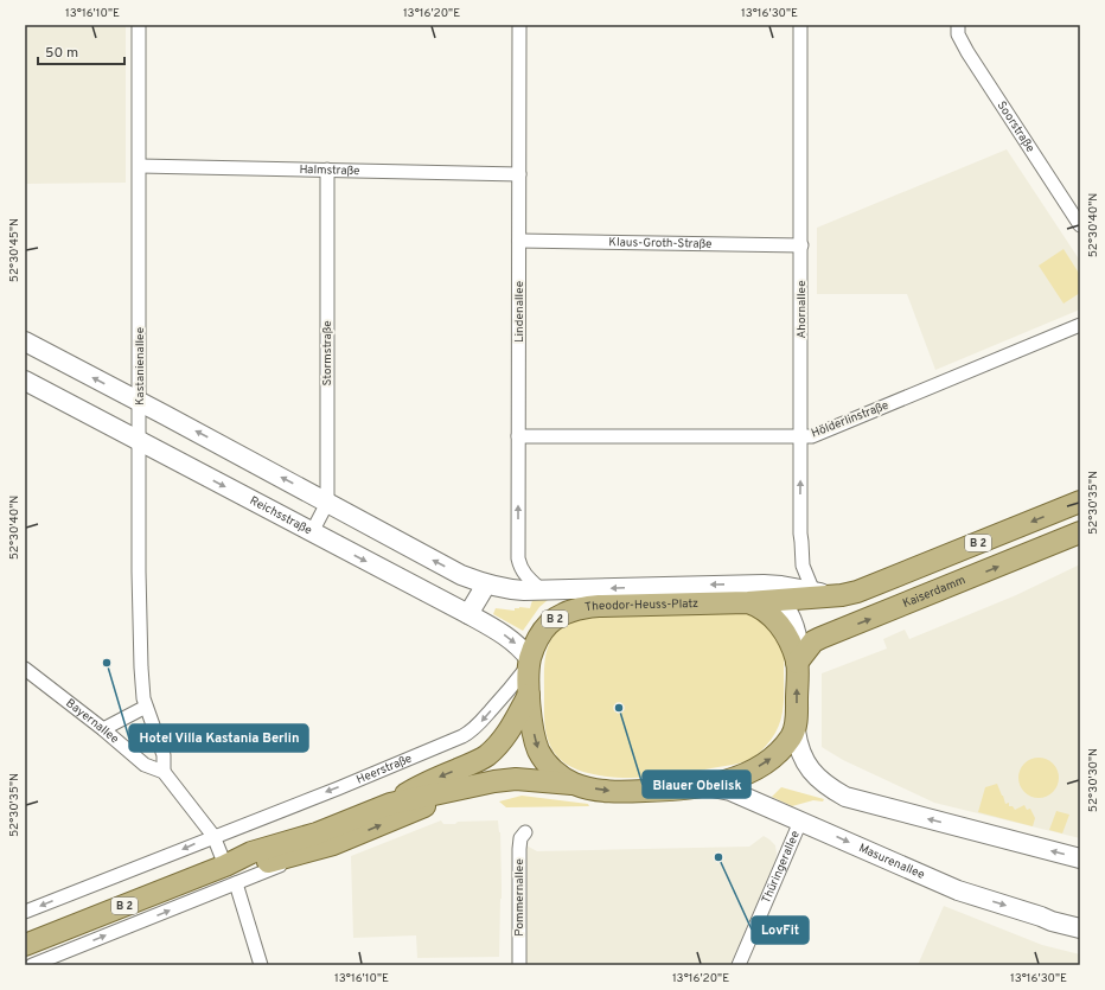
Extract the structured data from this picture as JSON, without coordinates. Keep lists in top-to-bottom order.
{
  "streets": {
    "main road": [
      "Reichsstraße",
      "B 2",
      "Kaiserdamm",
      "Theodor-Heuss-Platz",
      "Masurenallee"
    ],
    "street": [
      "Soorstraße",
      "Halmstraße",
      "Klaus-Groth-Straße",
      "Ahornallee",
      "Lindenallee",
      "Stormstraße",
      "Kastanienallee",
      "Hölderlinstraße",
      "Bayernallee",
      "Heerstraße",
      "Thüringerallee",
      "Pommernallee"
    ]
  },
  "crossings": [
    ["Halmstraße", "Lindenallee"],
    ["Halmstraße", "Stormstraße"],
    ["Halmstraße", "Kastanienallee"],
    ["Klaus-Groth-Straße", "Ahornallee"],
    ["Klaus-Groth-Straße", "Lindenallee"],
    ["Ahornallee", "Hölderlinstraße"],
    ["Ahornallee", "B 2"],
    ["Lindenallee", "Hölderlinstraße"],
    ["Lindenallee", "Theodor-Heuss-Platz"],
    ["Stormstraße", "Reichsstraße"],
    ["Kastanienallee", "Reichsstraße"],
    ["Kastanienallee", "Bayernallee"],
    ["Reichsstraße", "Theodor-Heuss-Platz"],
    ["Reichsstraße", "Heerstraße"],
    ["B 2", "Theodor-Heuss-Platz"],
    ["Theodor-Heuss-Platz", "Heerstraße"],
    ["Theodor-Heuss-Platz", "Masurenallee"],
    ["Bayernallee", "Heerstraße"],
    ["Masurenallee", "Thüringerallee"]
  ],
  "places": ["Hotel Villa Kastania Berlin", "Blauer Obelisk", "LovFit"],
  "scale_bar": "50 m",
  "coordinates": [
    "13°16'10\"E",
    "13°16'20\"E",
    "13°16'30\"E",
    "52°30'40\"N",
    "52°30'45\"N",
    "52°30'35\"N",
    "52°30'30\"N"
  ]
}
